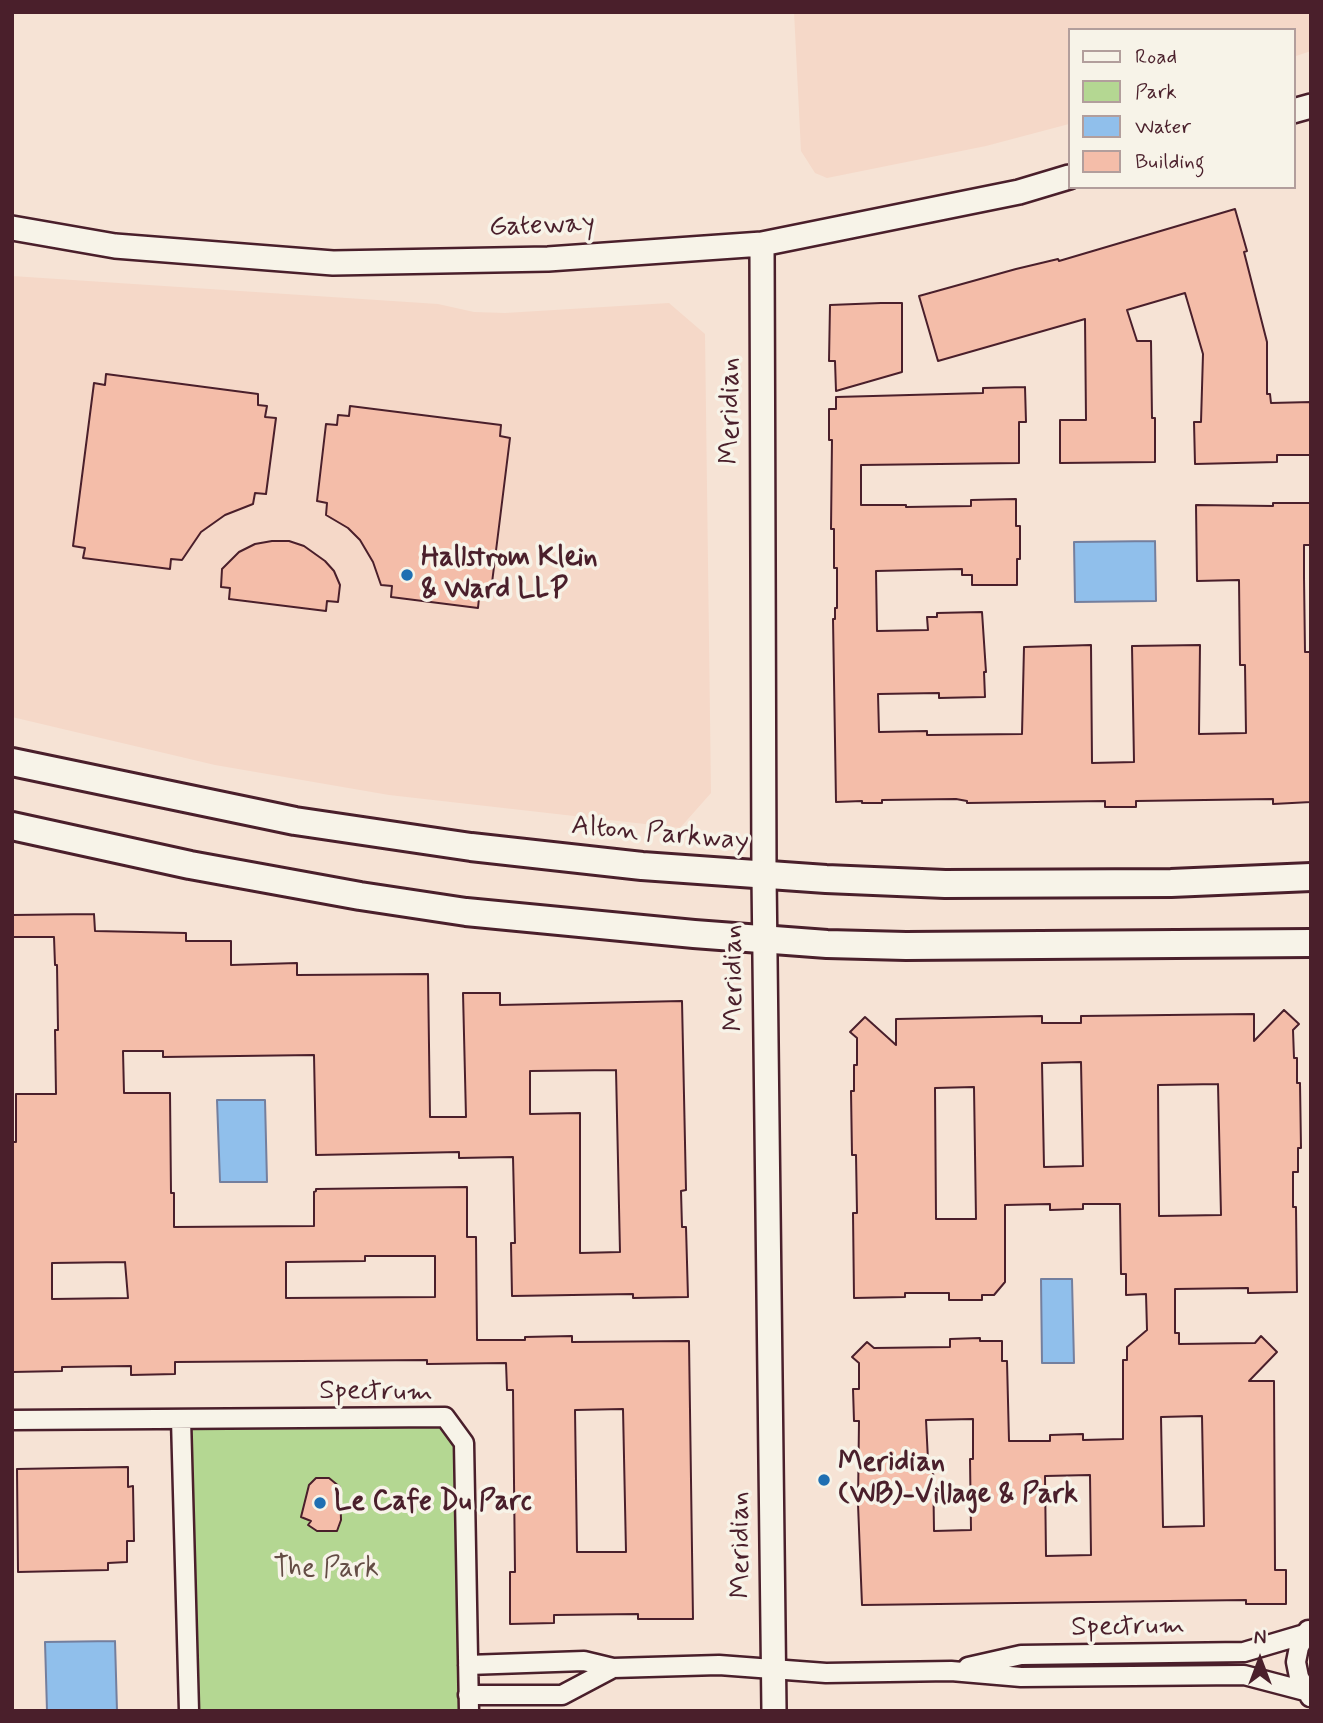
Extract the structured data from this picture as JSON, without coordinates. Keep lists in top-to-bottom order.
{
  "streets": {
    "main road": ["Alton Parkway"],
    "street": ["Gateway", "Meridian", "Spectrum"]
  },
  "crossings": [
    ["Gateway", "Meridian"],
    ["Meridian", "Alton Parkway"],
    ["Meridian", "Spectrum"]
  ],
  "parks": ["The Park"],
  "places": ["Hallstrom Klein & Ward LLP", "Meridian (WB)-Village & Park", "Le Cafe Du Parc"],
  "legend": [
    "Road",
    "Park",
    "Water",
    "Building"
  ],
  "north": "top"
}
